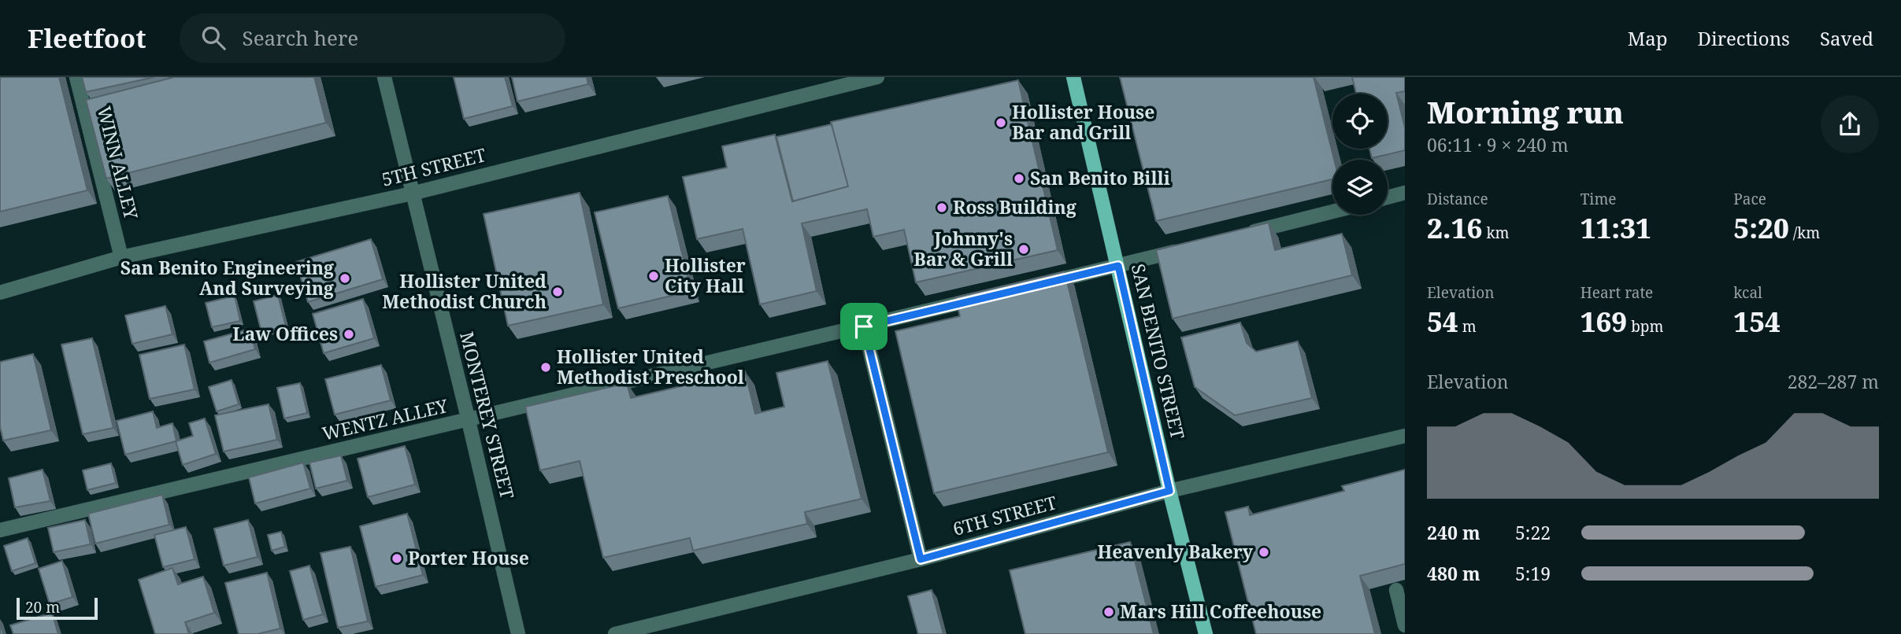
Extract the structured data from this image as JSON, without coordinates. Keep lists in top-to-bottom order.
{
  "streets": {
    "main road": ["SAN BENITO STREET"],
    "street": [
      "WINN ALLEY",
      "5TH STREET",
      "MONTEREY STREET",
      "WENTZ ALLEY",
      "6TH STREET"
    ]
  },
  "crossings": [
    ["WINN ALLEY", "5TH STREET"],
    ["5TH STREET", "MONTEREY STREET"],
    ["SAN BENITO STREET", "6TH STREET"],
    ["MONTEREY STREET", "WENTZ ALLEY"]
  ],
  "places": [
    "Hollister House Bar and Grill",
    "San Benito Billi",
    "Ross Building",
    "Johnny's Bar & Grill",
    "Hollister City Hall",
    "San Benito Engineering And Surveying",
    "Hollister United Methodist Church",
    "Law Offices",
    "Hollister United Methodist Preschool",
    "Heavenly Bakery",
    "Porter House",
    "Mars Hill Coffeehouse"
  ],
  "scale_bar": "20 m",
  "page": {
    "header": "Fleetfoot",
    "search": "Search here",
    "nav": ["Map", "Directions", "Saved"],
    "heading": ["Morning run", "06:11 · 9 × 240 m"],
    "stats": [
      ["Distance", "2.16 km"],
      ["Time", "11:31"],
      ["Pace", "5:20 /km"],
      ["Elevation", "54 m"],
      ["Heart rate", "169 bpm"],
      ["kcal", "154"]
    ],
    "chart": ["Elevation", "282–287 m"],
    "list": [
      {
        "name": "240 m",
        "note": "5:22"
      },
      {
        "name": "480 m",
        "note": "5:19"
      }
    ],
    "scale": "20 m"
  }
}
